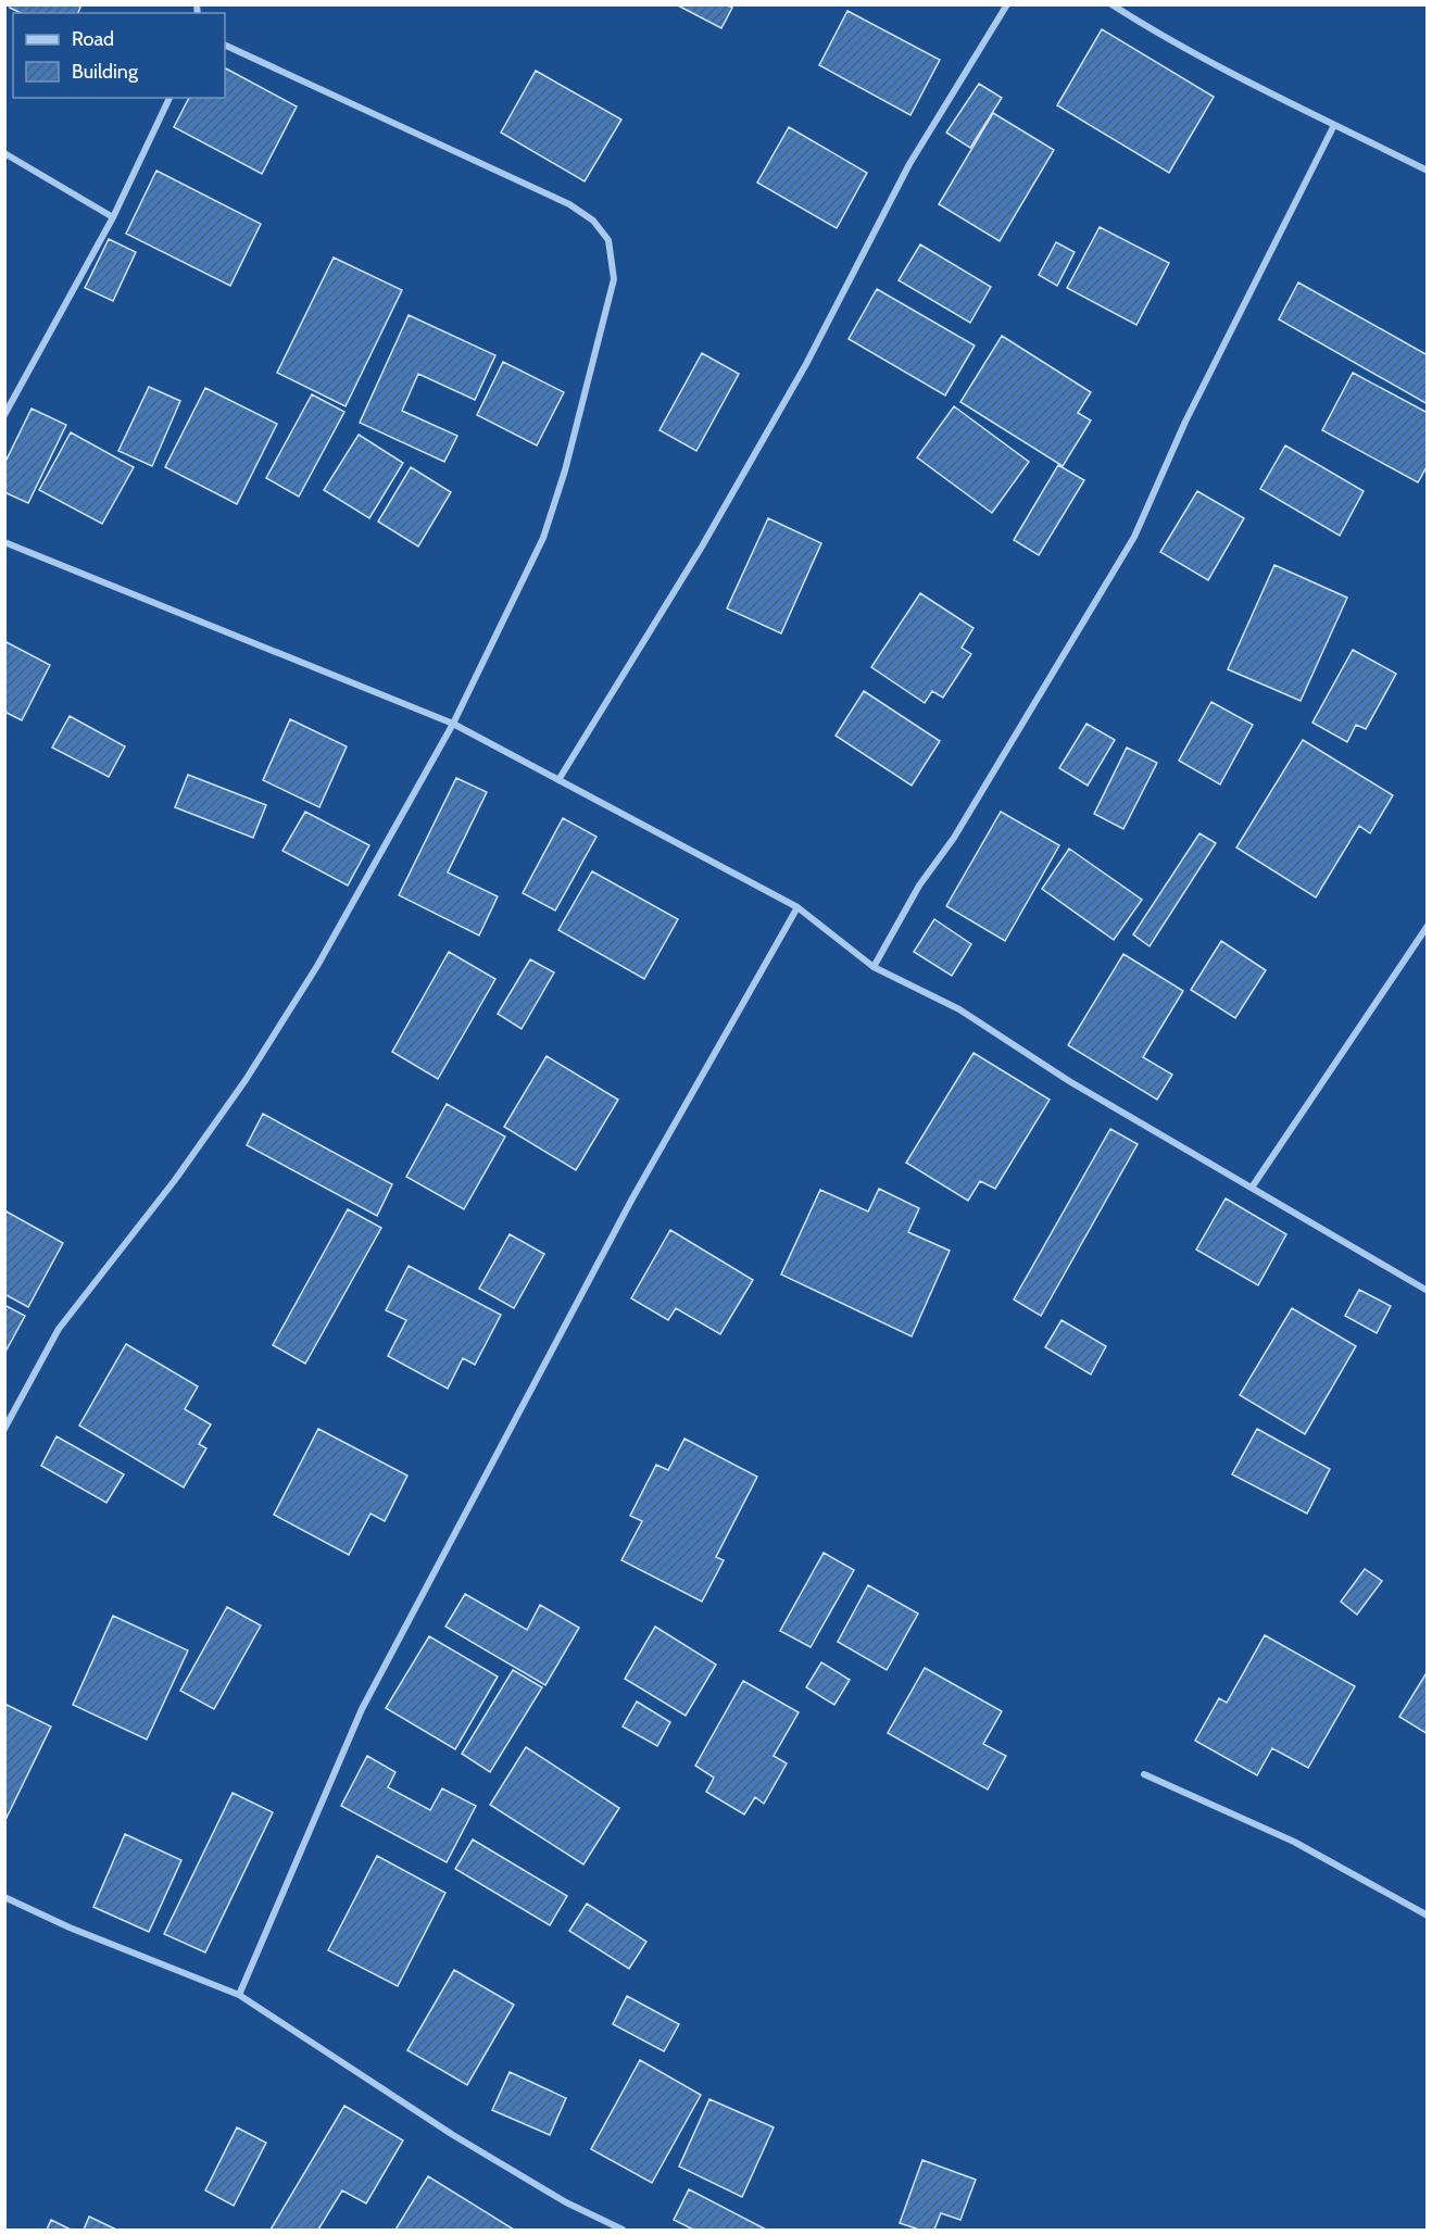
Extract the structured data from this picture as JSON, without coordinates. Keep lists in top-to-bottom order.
{
  "legend": ["Road", "Building"]
}
